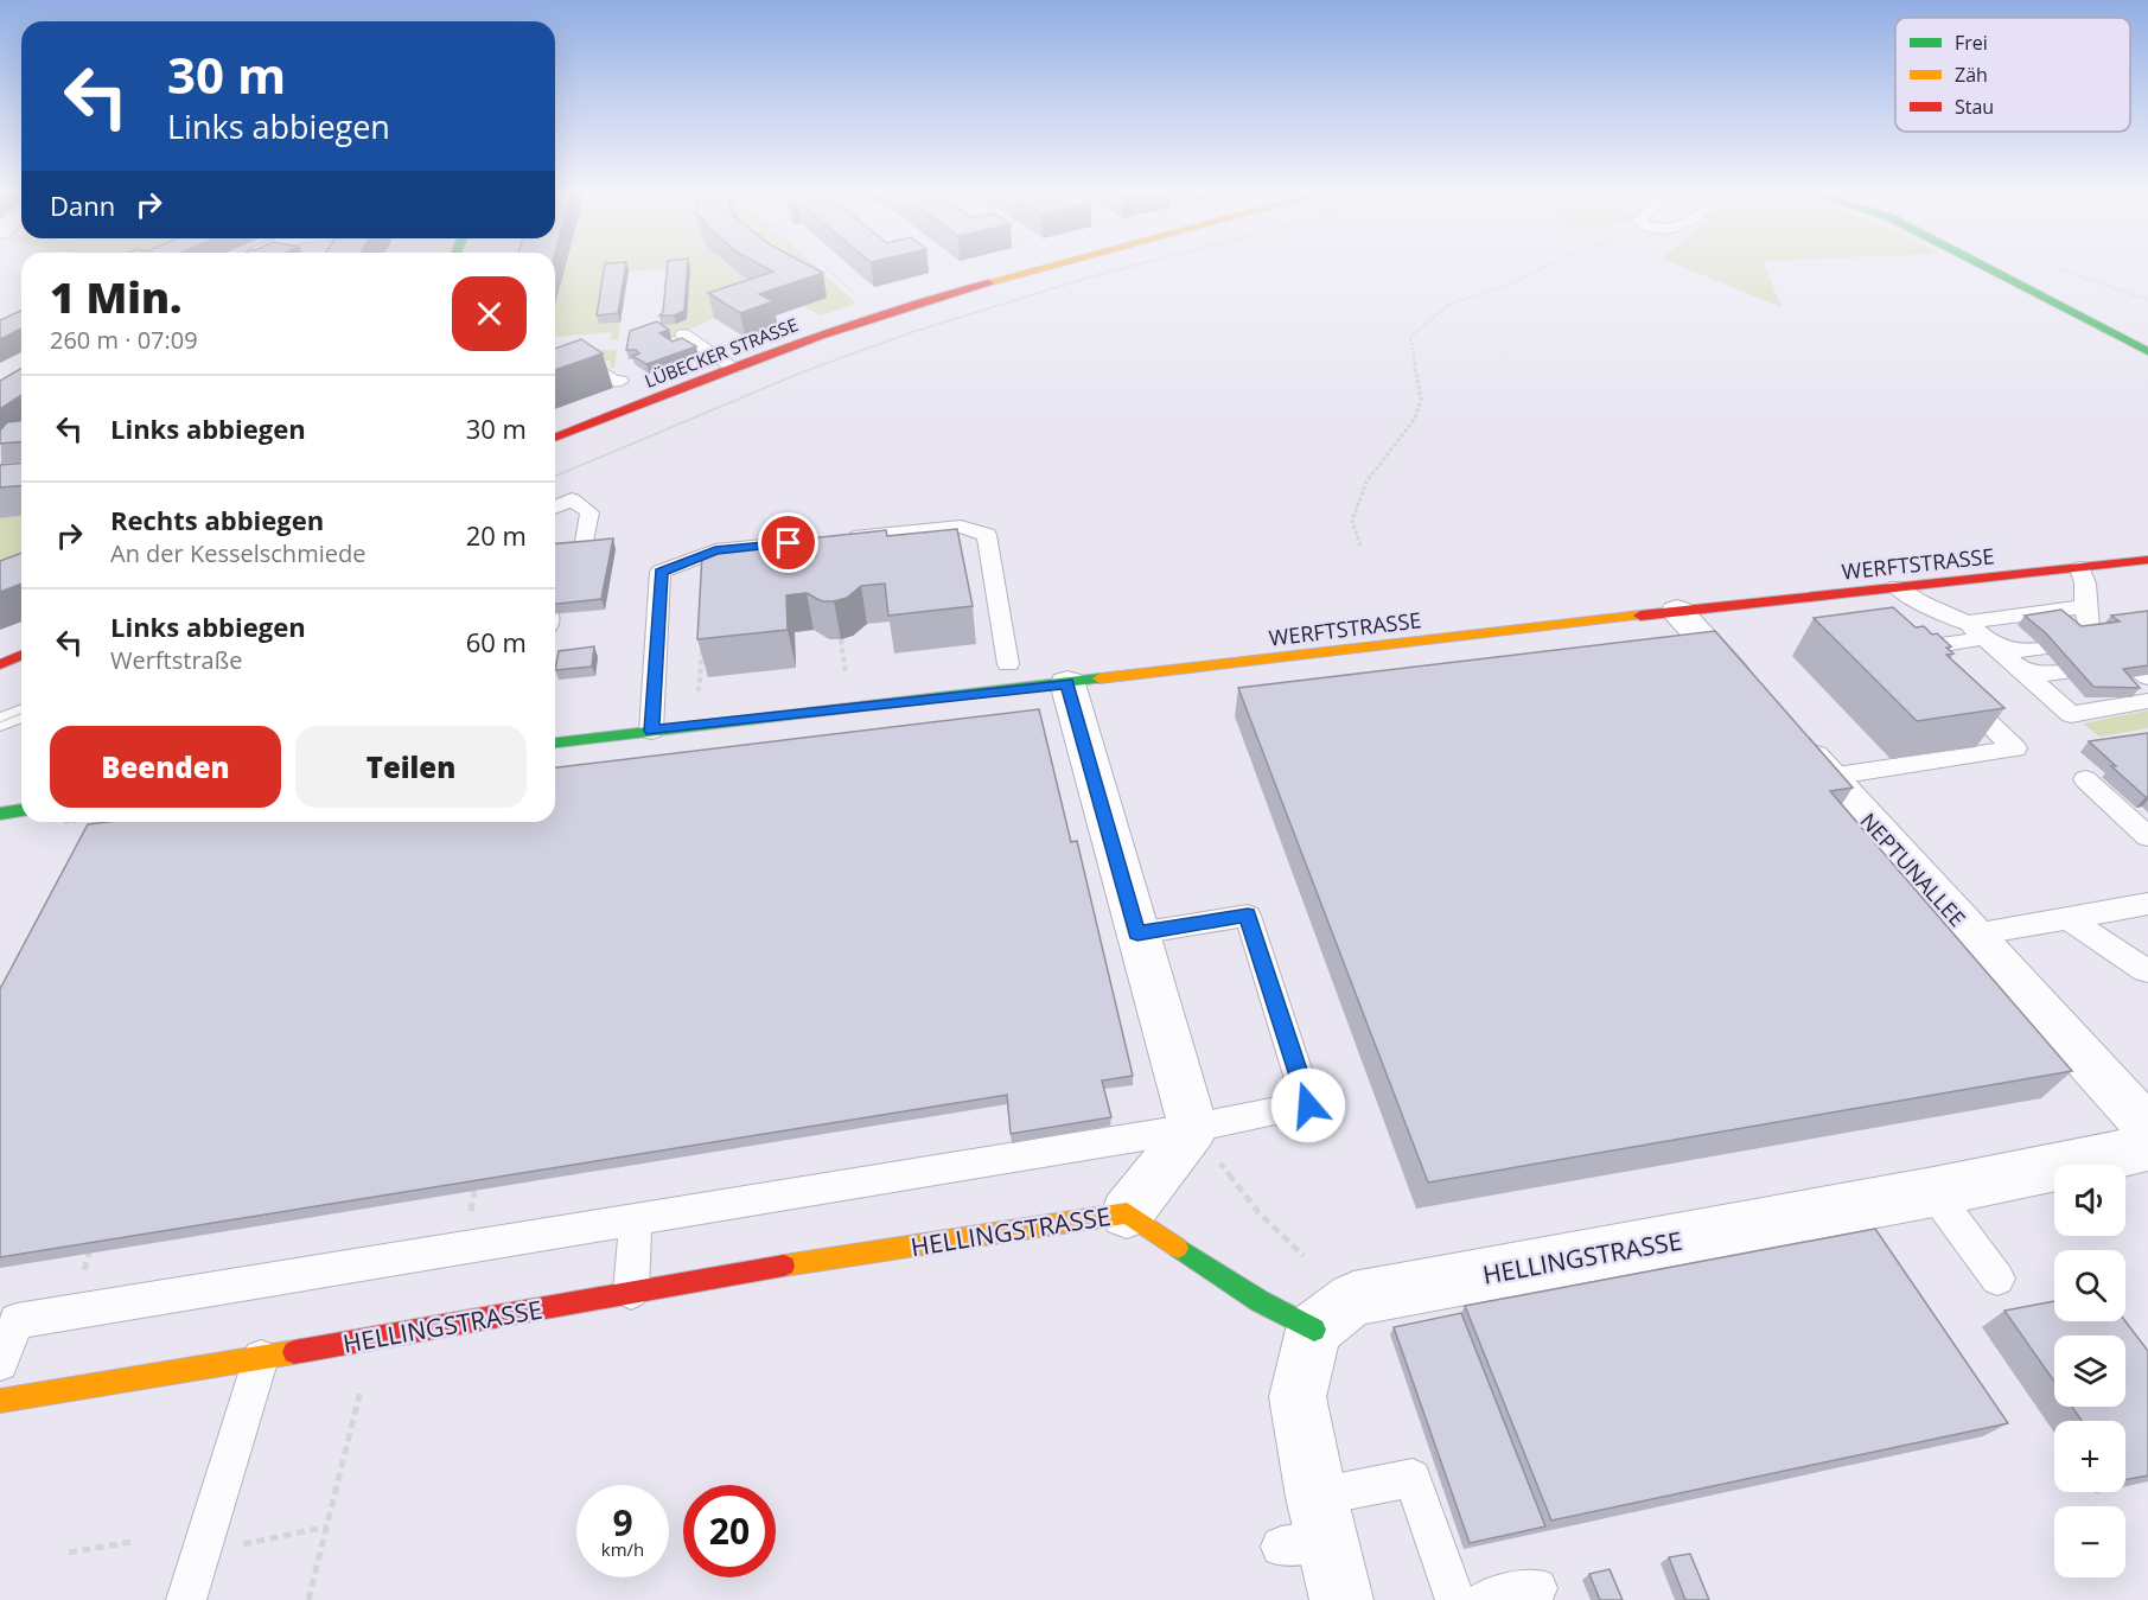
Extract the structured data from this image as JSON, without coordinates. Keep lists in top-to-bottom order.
{
  "streets": {
    "street": [
      "LÜBECKER STRASSE",
      "WERFTSTRASSE",
      "NEPTUNALLEE",
      "HELLINGSTRASSE"
    ]
  },
  "legend": ["Frei", "Zäh", "Stau"],
  "page": {
    "turn": ["30 m", "Links abbiegen"],
    "then": "Dann",
    "heading": ["1 Min.", "260 m · 07:09"],
    "list": [
      {
        "name": "Links abbiegen",
        "value": "30 m"
      },
      {
        "name": "Rechts abbiegen",
        "note": "An der Kesselschmiede",
        "value": "20 m"
      },
      {
        "name": "Links abbiegen",
        "note": "Werftstraße",
        "value": "60 m"
      }
    ],
    "buttons": ["Beenden", "Teilen"],
    "map_buttons": ["+", "−"],
    "speed": "9 km/h",
    "limit": "20"
  }
}
